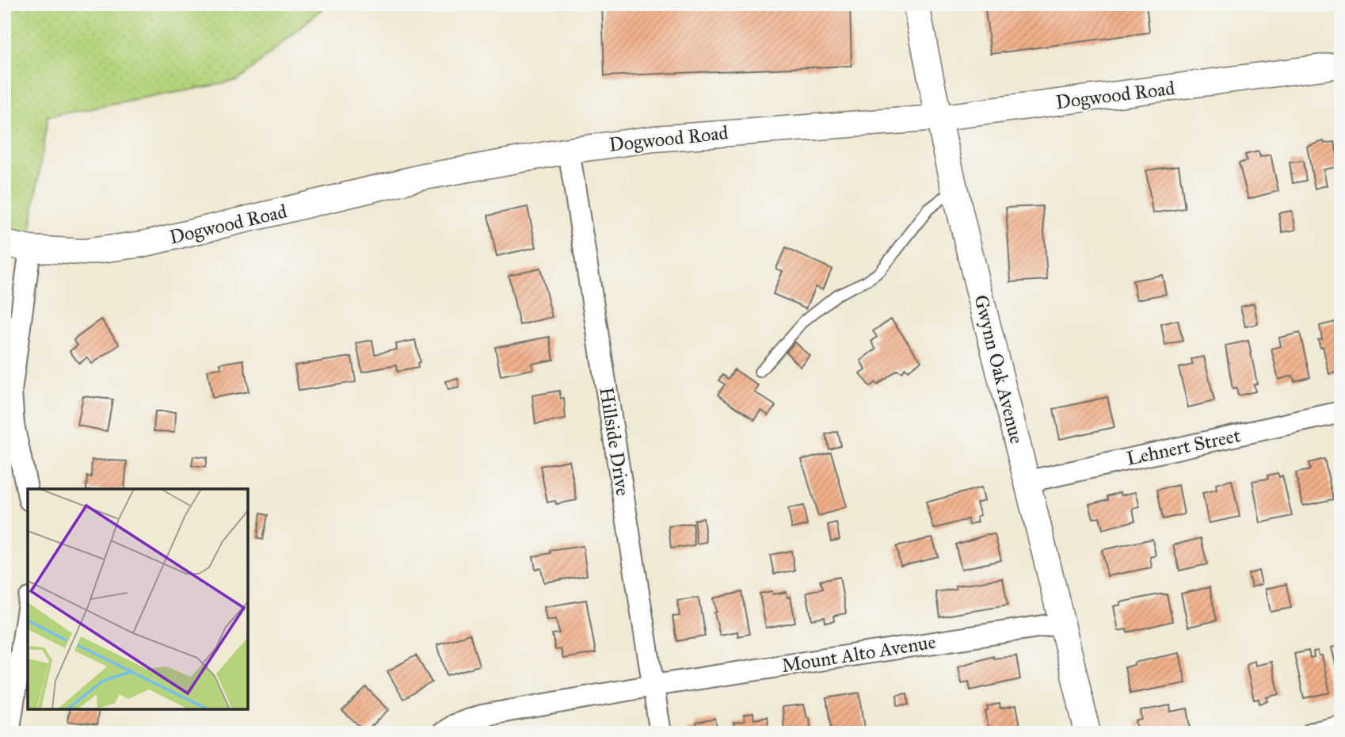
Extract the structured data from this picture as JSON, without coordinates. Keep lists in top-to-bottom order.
{
  "streets": {
    "street": [
      "Dogwood Road",
      "Gwynn Oak Avenue",
      "Hillside Drive",
      "Lehnert Street",
      "Mount Alto Avenue"
    ]
  },
  "crossings": [
    ["Dogwood Road", "Gwynn Oak Avenue"],
    ["Dogwood Road", "Hillside Drive"],
    ["Gwynn Oak Avenue", "Lehnert Street"],
    ["Gwynn Oak Avenue", "Mount Alto Avenue"],
    ["Hillside Drive", "Mount Alto Avenue"]
  ]
}
